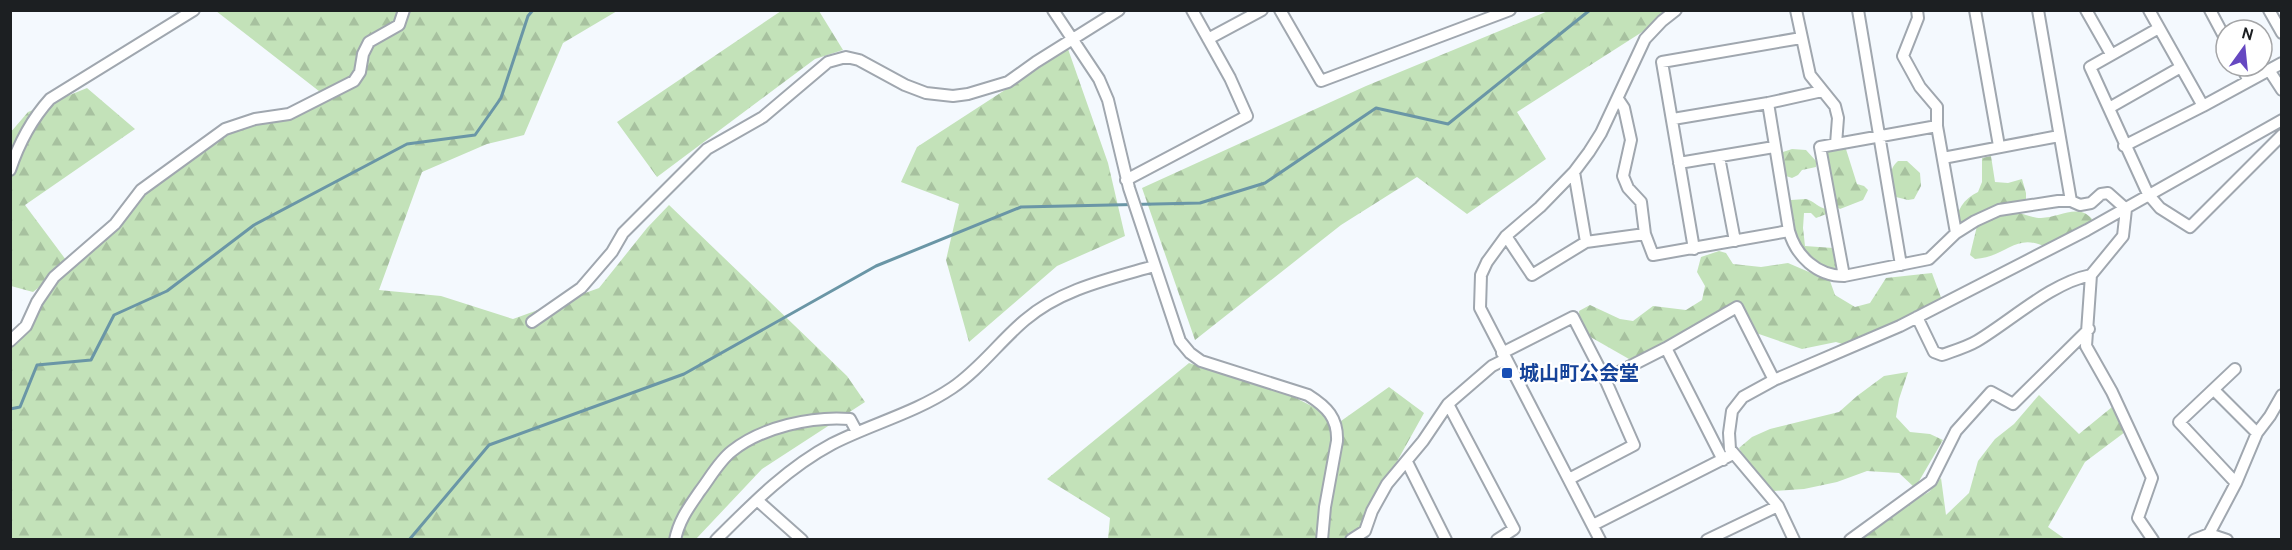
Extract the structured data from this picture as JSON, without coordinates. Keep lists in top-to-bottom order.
{
  "places": {
    "transit": ["城山町公会堂"]
  },
  "north": "top"
}
